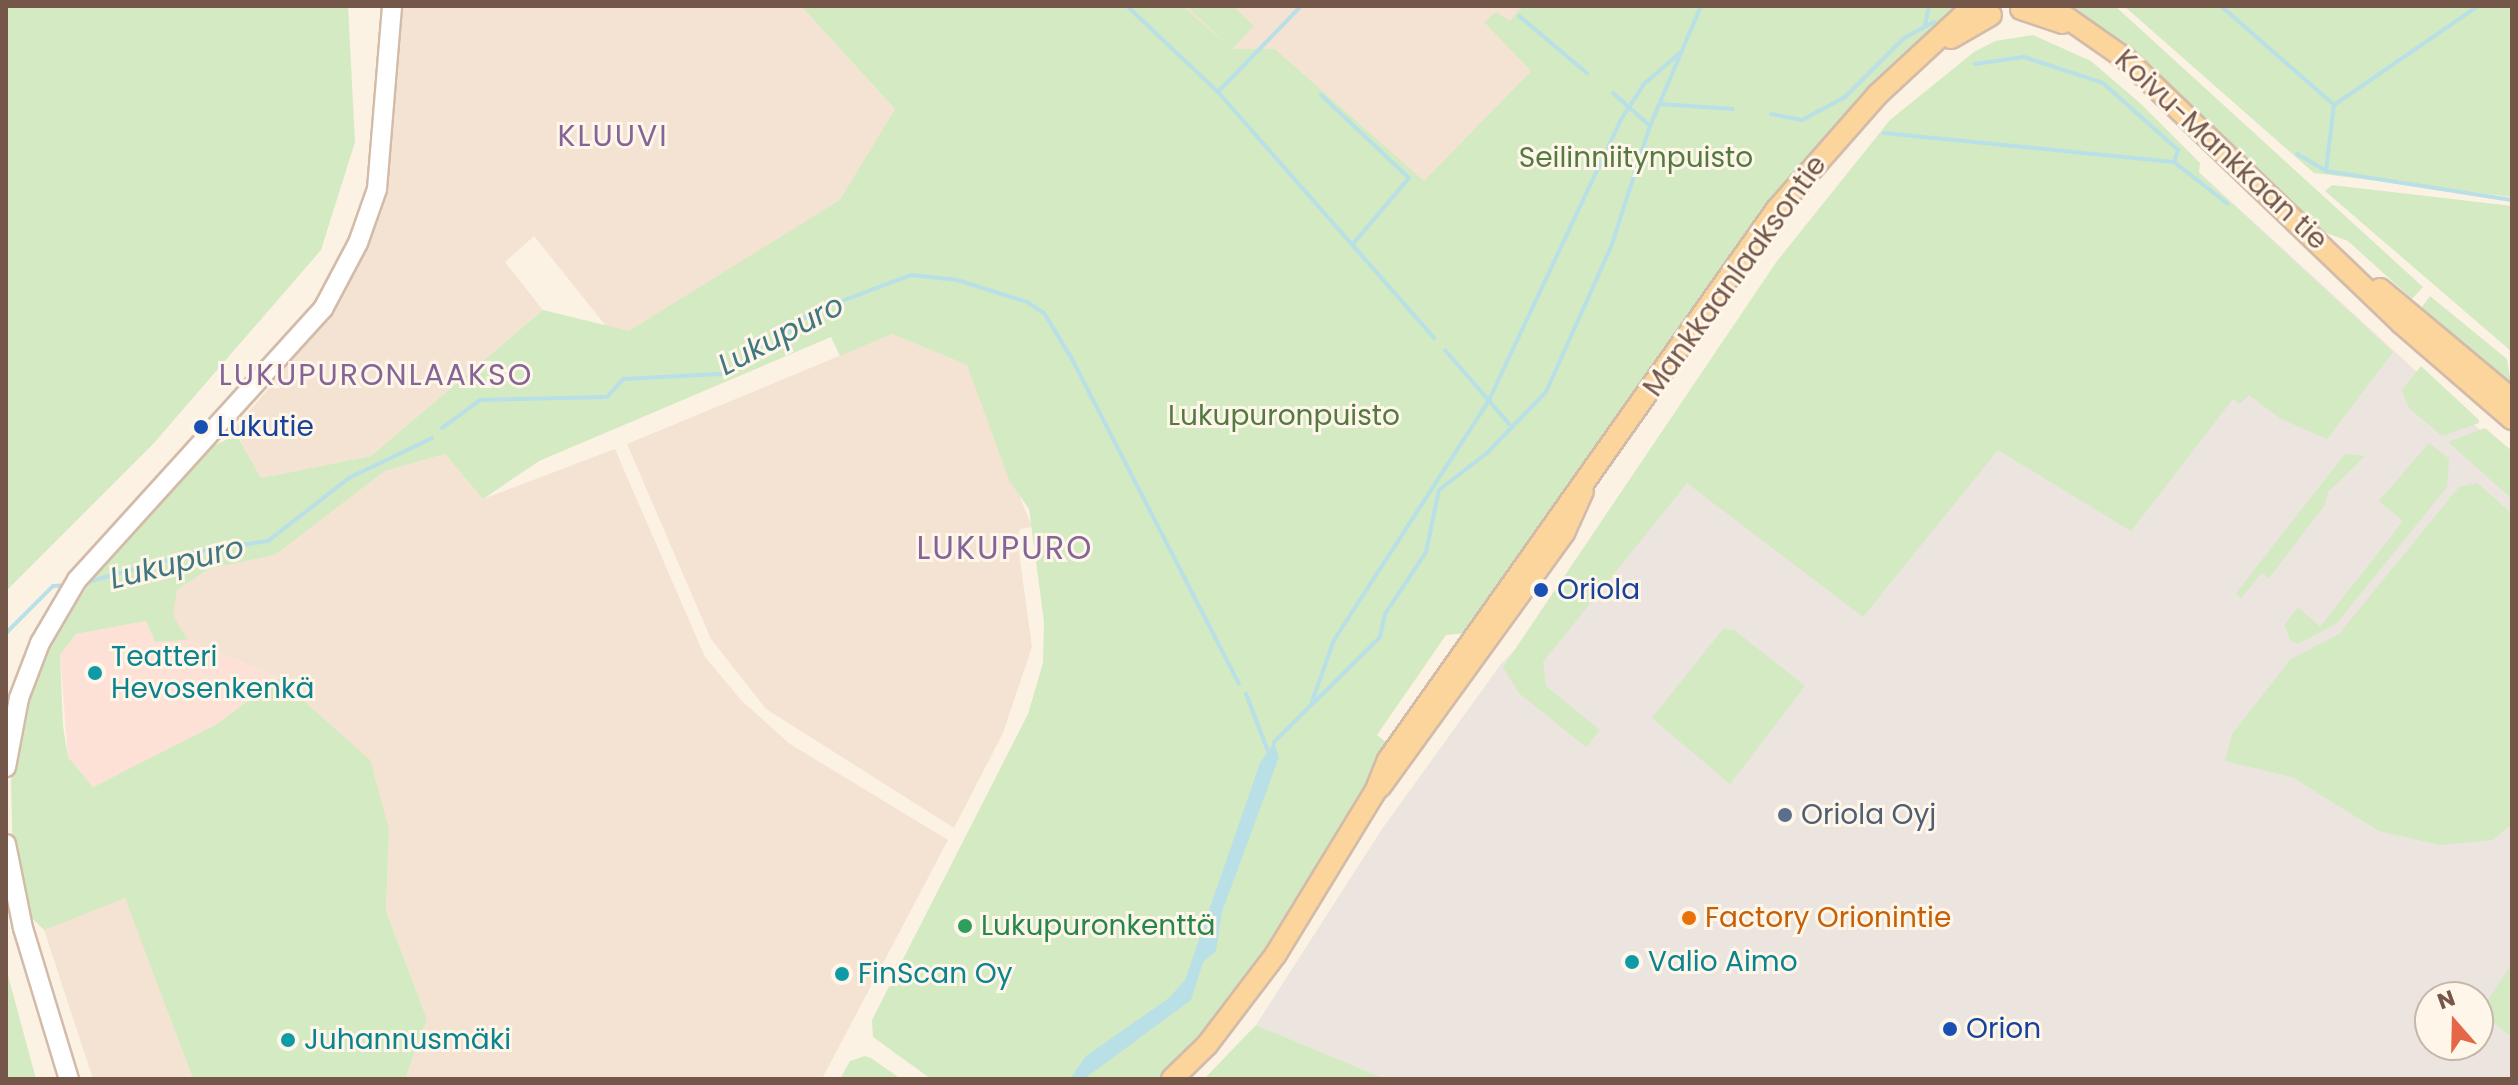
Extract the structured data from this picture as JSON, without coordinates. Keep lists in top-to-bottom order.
{
  "streets": {
    "main road": ["Koivu-Mankkaan tie", "Mankkaanlaaksontie"]
  },
  "crossings": [
    ["Koivu-Mankkaan tie", "Mankkaanlaaksontie"]
  ],
  "districts": ["KLUUVI", "LUKUPURONLAAKSO", "LUKUPURO"],
  "water": ["Lukupuro"],
  "parks": ["Seilinniitynpuisto", "Lukupuronpuisto"],
  "places": [
    "Lukutie",
    "Oriola",
    "Teatteri Hevosenkenkä",
    "Oriola Oyj",
    "Factory Orionintie",
    "Lukupuronkenttä",
    "Valio Aimo",
    "FinScan Oy",
    "Orion",
    "Juhannusmäki"
  ],
  "north": "top"
}
